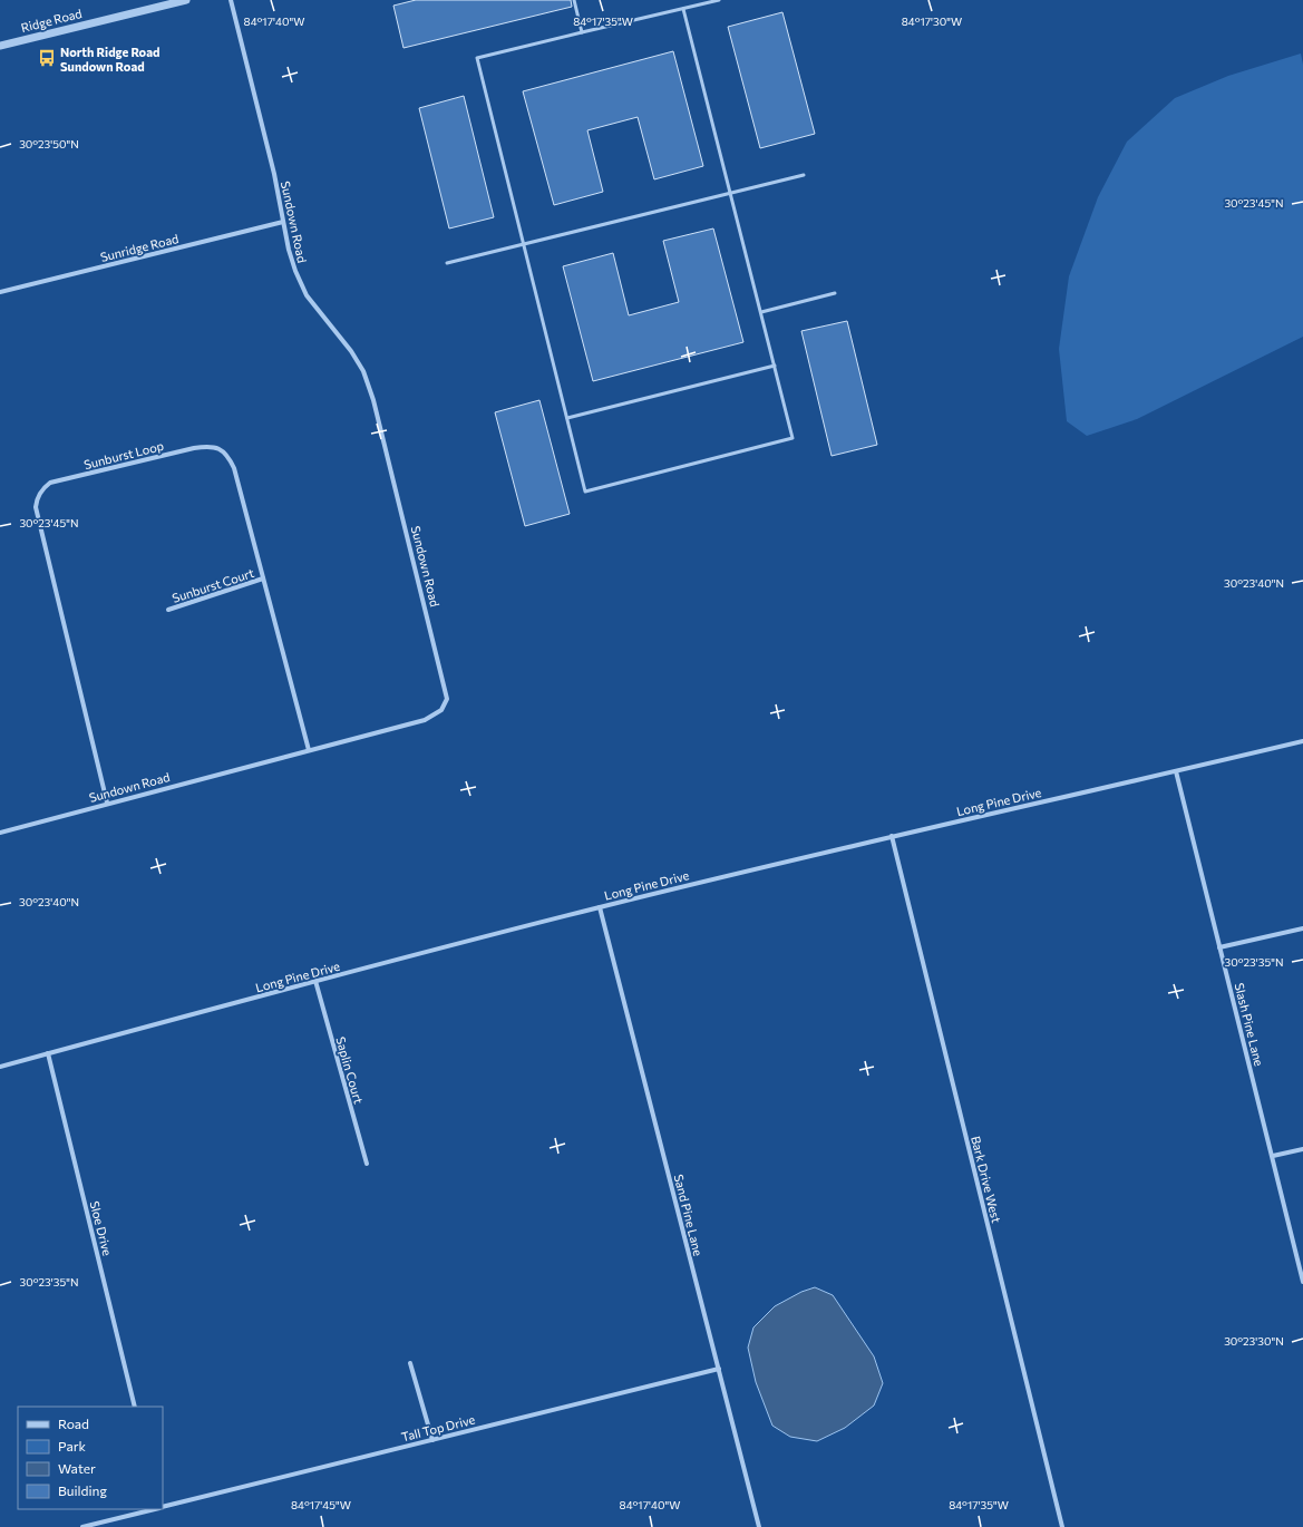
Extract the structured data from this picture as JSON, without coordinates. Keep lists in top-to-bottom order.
{
  "streets": {
    "street": [
      "Ridge Road",
      "Sundown Road",
      "Sunridge Road",
      "Sunburst Loop",
      "Sunburst Court",
      "Long Pine Drive",
      "Slash Pine Lane",
      "Saplin Court",
      "Bark Drive West",
      "Sand Pine Lane",
      "Sloe Drive",
      "Tall Top Drive"
    ]
  },
  "crossings": [
    ["Sundown Road", "Sunridge Road"],
    ["Sundown Road", "Sunburst Loop"],
    ["Sunburst Loop", "Sunburst Court"],
    ["Long Pine Drive", "Slash Pine Lane"],
    ["Long Pine Drive", "Saplin Court"],
    ["Long Pine Drive", "Bark Drive West"],
    ["Long Pine Drive", "Sand Pine Lane"],
    ["Long Pine Drive", "Sloe Drive"],
    ["Sand Pine Lane", "Tall Top Drive"]
  ],
  "places": {
    "bus stop": ["North Ridge Road Sundown Road"]
  },
  "legend": [
    "Road",
    "Park",
    "Water",
    "Building"
  ],
  "coordinates": [
    "84°17'40\"W",
    "84°17'35\"W",
    "84°17'30\"W",
    "30°23'50\"N",
    "30°23'45\"N",
    "30°23'40\"N",
    "30°23'35\"N",
    "30°23'30\"N",
    "84°17'45\"W"
  ]
}
